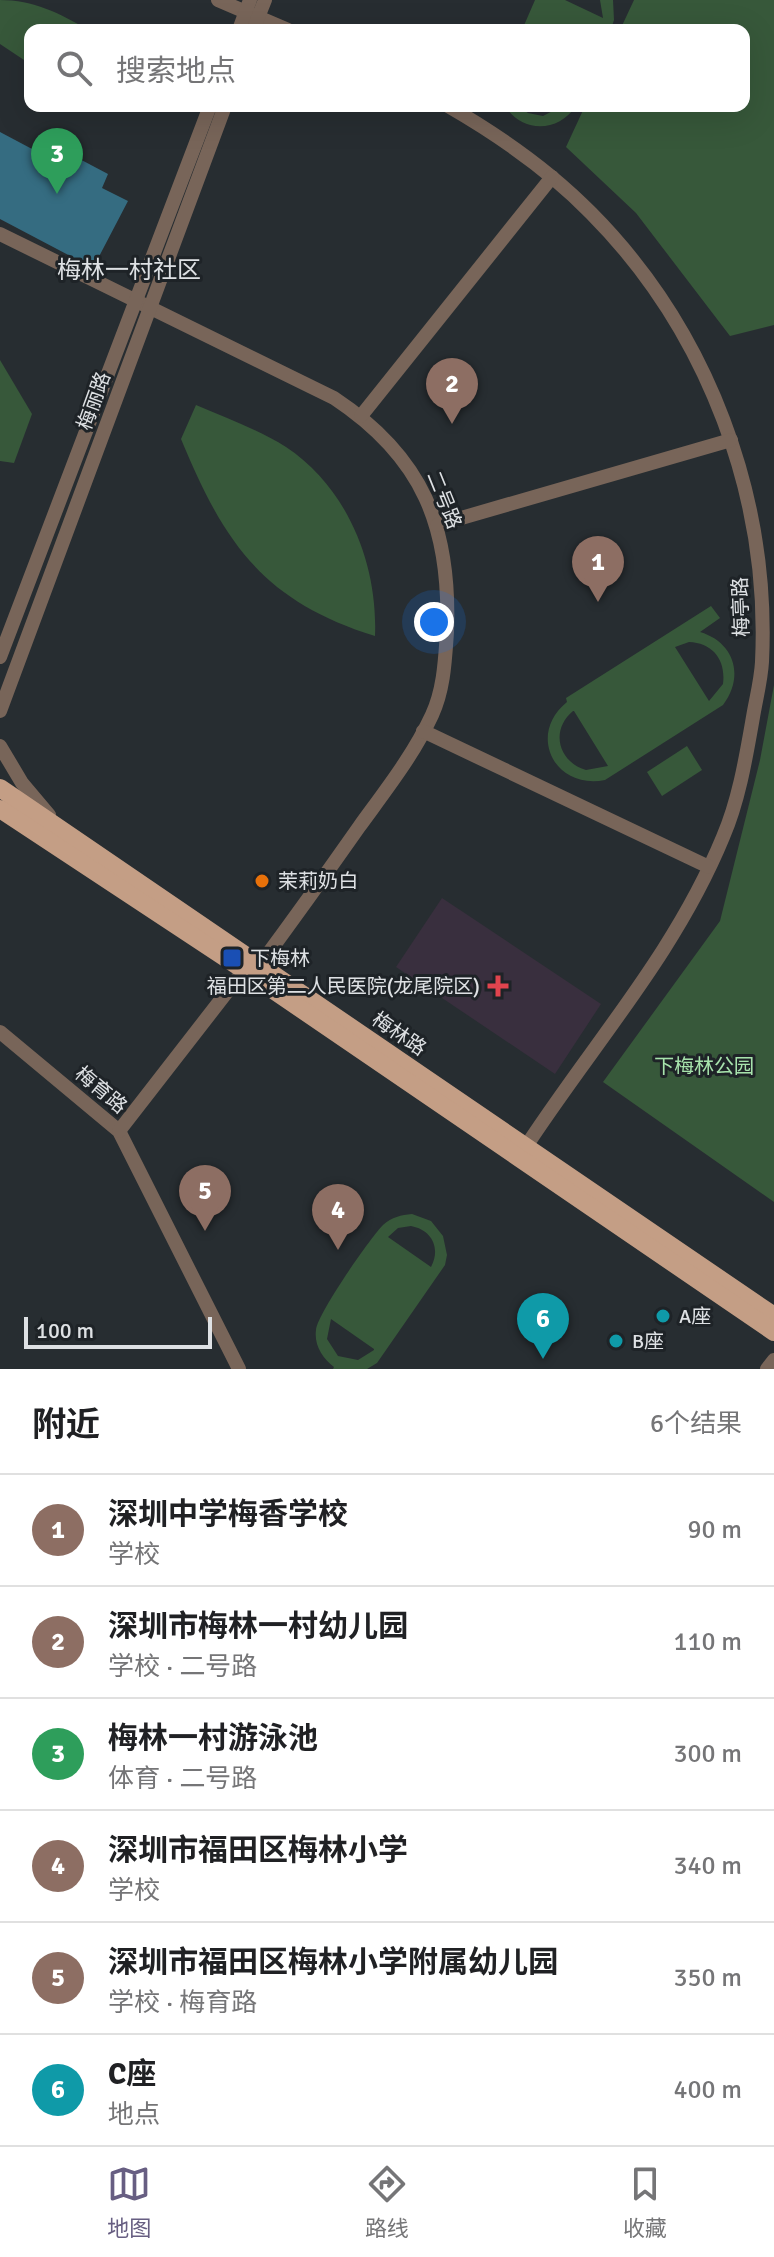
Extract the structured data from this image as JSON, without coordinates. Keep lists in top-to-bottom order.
{
  "streets": {
    "main road": ["梅林路"],
    "street": [
      "梅丽路",
      "二号路",
      "梅亭路",
      "梅育路"
    ]
  },
  "crossings": [
    ["梅丽路", "二号路"],
    ["二号路", "梅林路"],
    ["二号路", "梅育路"],
    ["梅亭路", "梅林路"]
  ],
  "districts": ["梅林一村社区"],
  "parks": ["下梅林公园"],
  "places": {
    "other": ["茉莉奶白", "A座", "B座"],
    "transit": ["下梅林"],
    "health": ["福田区第二人民医院(龙尾院区)"]
  },
  "scale_bar": "100 m",
  "page": {
    "search": "搜索地点",
    "pins": [
      "3",
      "2",
      "1",
      "5",
      "4",
      "6"
    ],
    "scale": "100 m",
    "heading": ["附近", "6个结果"],
    "list": [
      {
        "mark": "1",
        "name": "深圳中学梅香学校",
        "note": "学校",
        "value": "90 m"
      },
      {
        "mark": "2",
        "name": "深圳市梅林一村幼儿园",
        "note": "学校 · 二号路",
        "value": "110 m"
      },
      {
        "mark": "3",
        "name": "梅林一村游泳池",
        "note": "体育 · 二号路",
        "value": "300 m"
      },
      {
        "mark": "4",
        "name": "深圳市福田区梅林小学",
        "note": "学校",
        "value": "340 m"
      },
      {
        "mark": "5",
        "name": "深圳市福田区梅林小学附属幼儿园",
        "note": "学校 · 梅育路",
        "value": "350 m"
      },
      {
        "mark": "6",
        "name": "C座",
        "note": "地点",
        "value": "400 m"
      }
    ],
    "nav": ["地图", "路线", "收藏"]
  }
}
